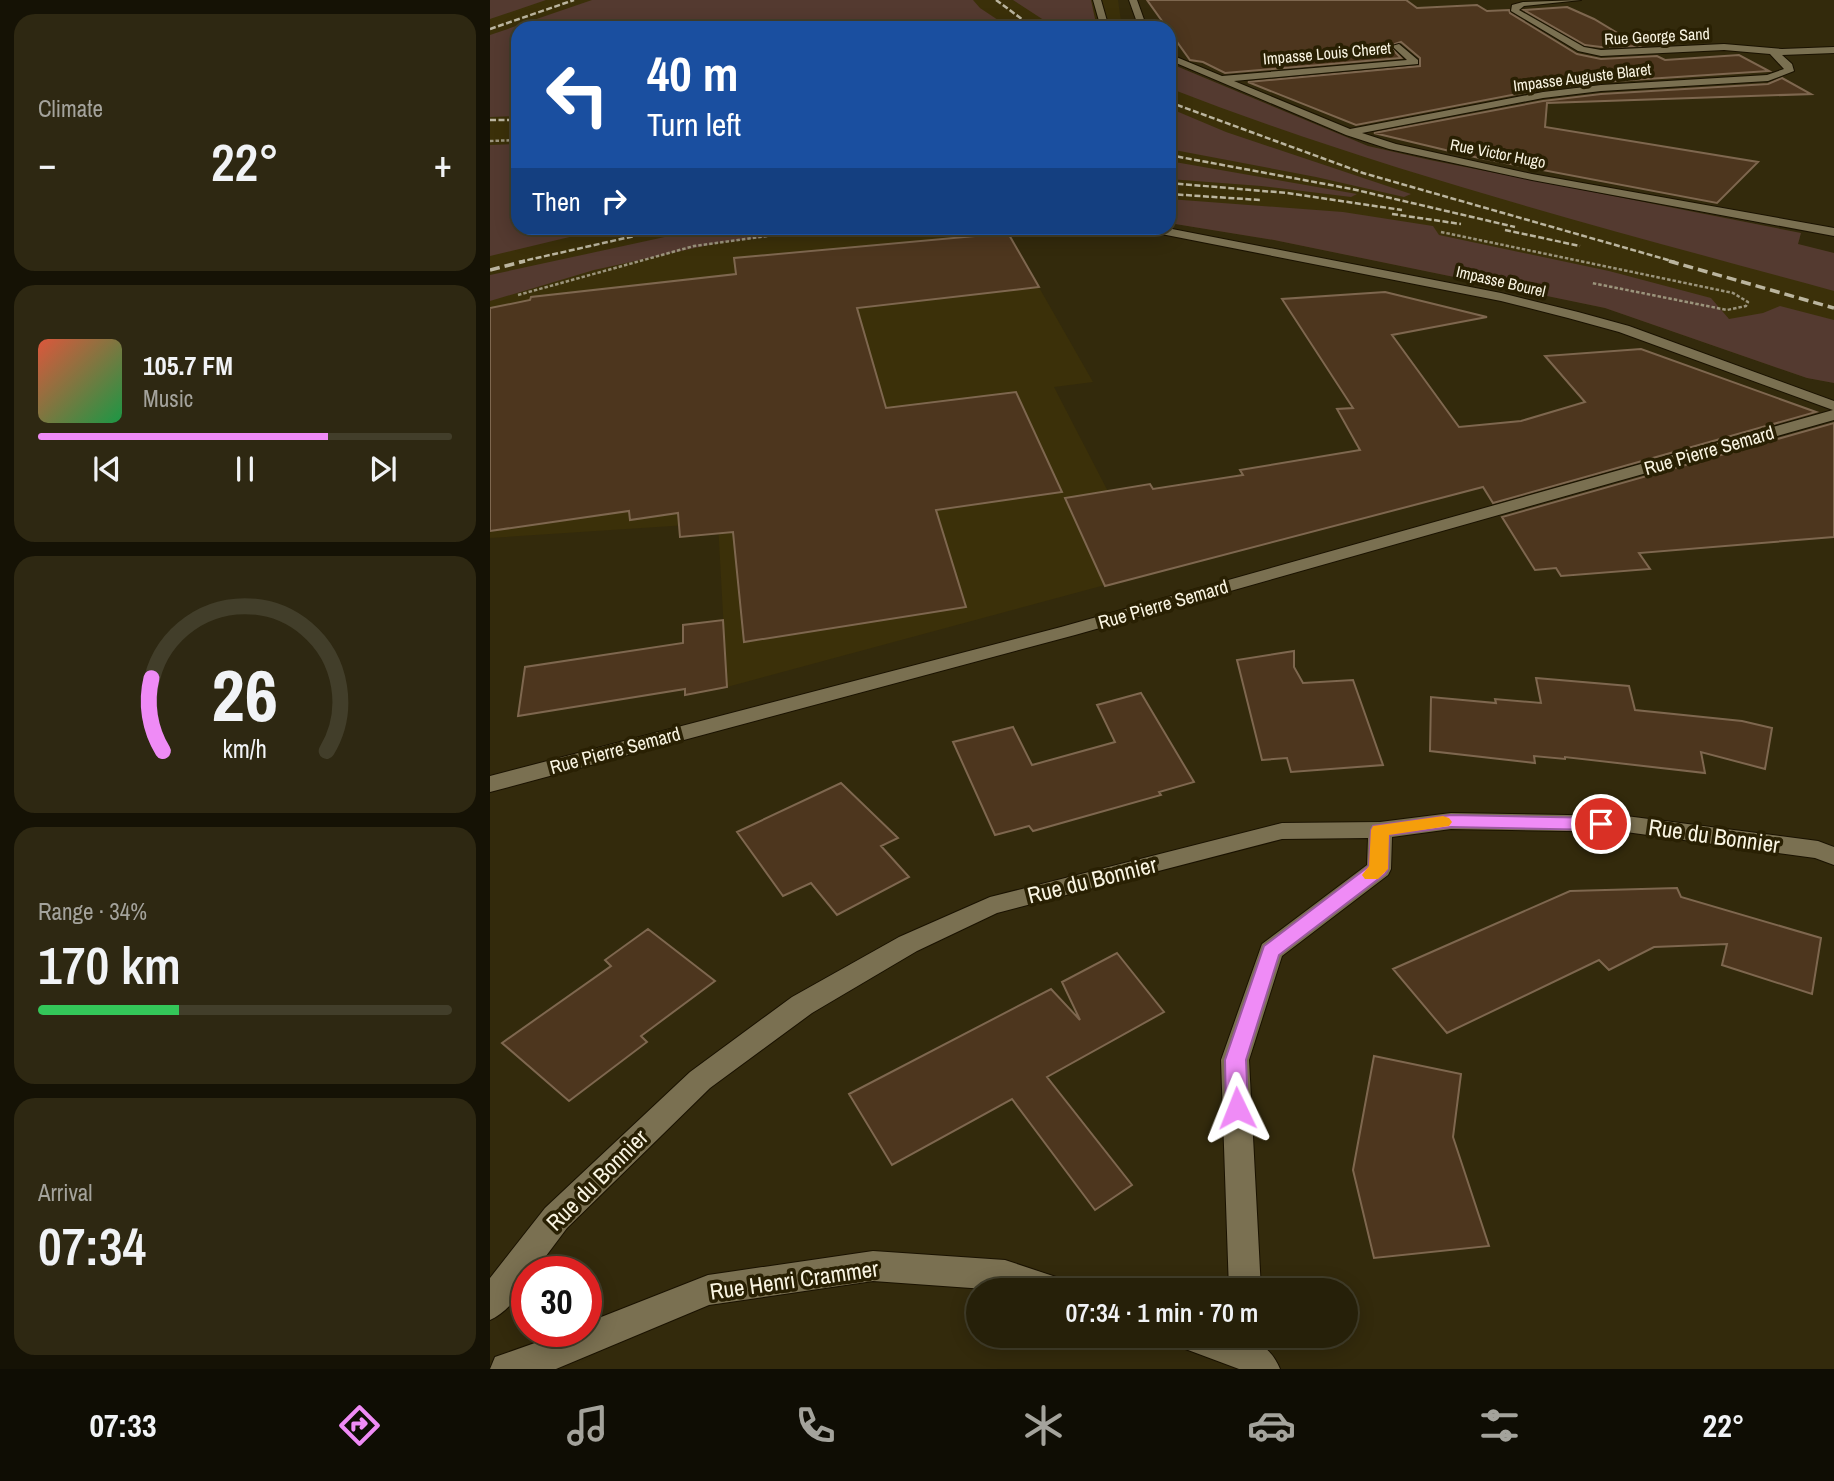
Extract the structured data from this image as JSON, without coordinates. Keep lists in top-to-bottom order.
{
  "streets": {
    "street": [
      "Rue George Sand",
      "Impasse Louis Cheret",
      "Impasse Auguste Blaret",
      "Rue Victor Hugo",
      "Impasse Bourel",
      "Rue Pierre Semard",
      "Rue du Bonnier",
      "Rue Henri Crammer"
    ]
  },
  "crossings": [
    ["Rue George Sand", "Impasse Auguste Blaret"],
    ["Impasse Louis Cheret", "Rue Victor Hugo"],
    ["Impasse Auguste Blaret", "Rue Victor Hugo"]
  ],
  "page": {
    "tile": [
      "Climate",
      ["Range · 34%", "170 km"],
      ["Arrival", "07:34"]
    ],
    "turn": ["40 m", "Turn left"],
    "heat": ["−", "22°", "+"],
    "then": "Then",
    "song": ["105.7 FM", "Music"],
    "limit": "30",
    "trip": "07:34 · 1 min · 70 m",
    "tabs": ["07:33", "22°"],
    "gauge": ["26", "km/h"]
  }
}
